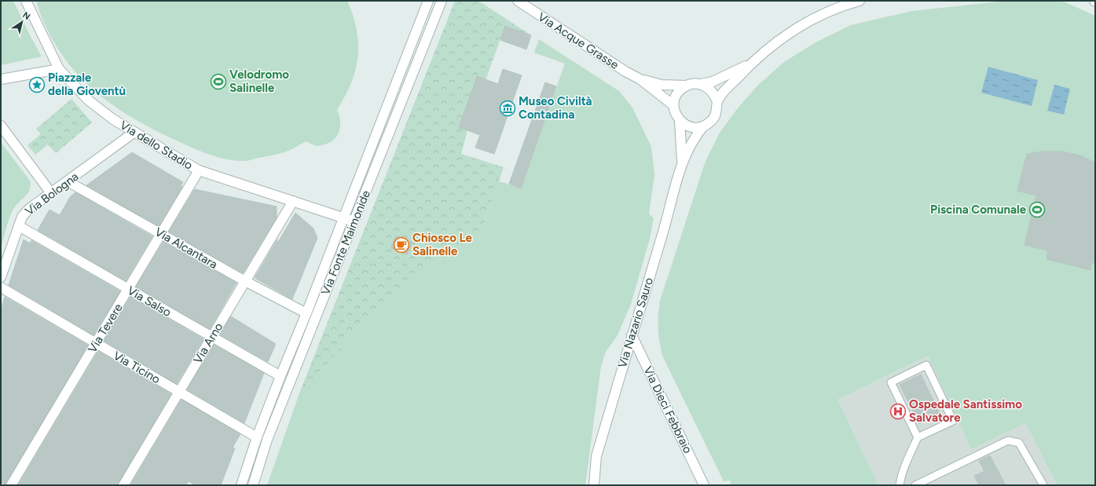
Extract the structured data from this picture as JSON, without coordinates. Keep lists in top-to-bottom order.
{
  "streets": {
    "street": [
      "Via Acque Grasse",
      "Via dello Stadio",
      "Via Bologna",
      "Via Fonte Maimonide",
      "Via Alcantara",
      "Via Salso",
      "Via Nazario Sauro",
      "Via Tevere",
      "Via Arno",
      "Via Ticino",
      "Via Dieci Febbraio"
    ]
  },
  "crossings": [
    ["Via dello Stadio", "Via Bologna"],
    ["Via dello Stadio", "Via Fonte Maimonide"],
    ["Via dello Stadio", "Via Tevere"],
    ["Via dello Stadio", "Via Arno"],
    ["Via Bologna", "Via Alcantara"],
    ["Via Bologna", "Via Salso"],
    ["Via Fonte Maimonide", "Via Alcantara"],
    ["Via Fonte Maimonide", "Via Salso"],
    ["Via Fonte Maimonide", "Via Ticino"],
    ["Via Alcantara", "Via Tevere"],
    ["Via Alcantara", "Via Arno"],
    ["Via Salso", "Via Tevere"],
    ["Via Salso", "Via Arno"],
    ["Via Nazario Sauro", "Via Dieci Febbraio"],
    ["Via Tevere", "Via Ticino"],
    ["Via Arno", "Via Ticino"]
  ],
  "places": {
    "sports": ["Velodromo Salinelle", "Piscina Comunale"],
    "place": ["Piazzale della Gioventù"],
    "museum": ["Museo Civiltà Contadina"],
    "cafe": ["Chiosco Le Salinelle"],
    "hospital": ["Ospedale Santissimo Salvatore"]
  },
  "north": "top right"
}
